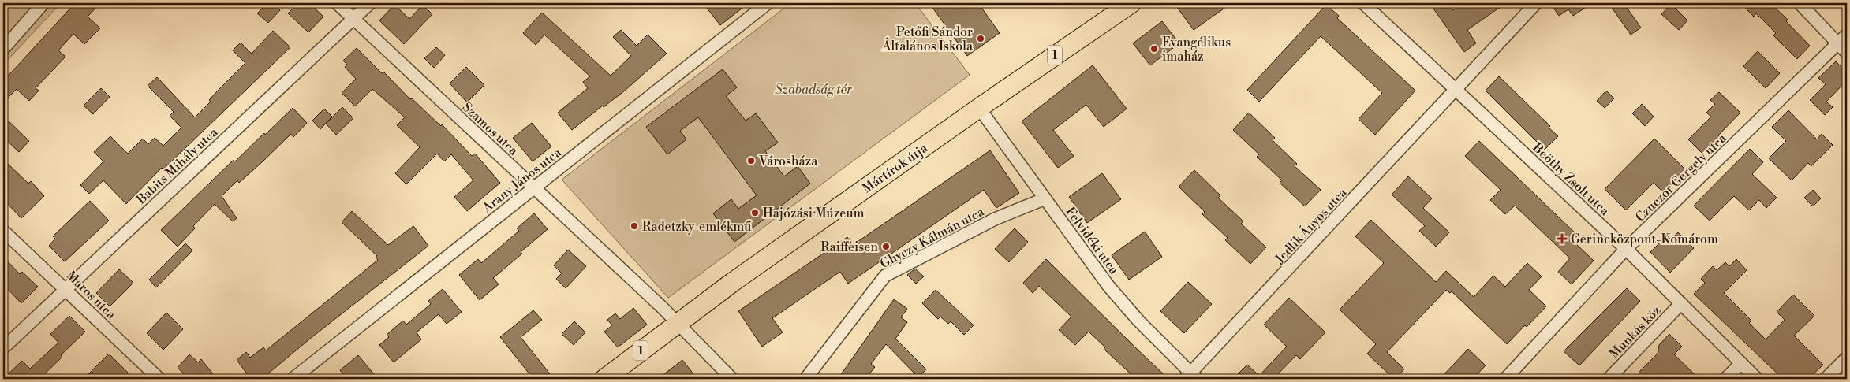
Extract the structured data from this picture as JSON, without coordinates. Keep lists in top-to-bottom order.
{
  "streets": {
    "main road": ["1", "Mártírok útja"],
    "street": [
      "Szamos utca",
      "Babits Mihály utca",
      "Czuczor Gergely utca",
      "Beöthy Zsolt utca",
      "Arany János utca",
      "Jedlik Ányos utca",
      "Ghyczy Kálmán utca",
      "Felvidéki utca",
      "Maros utca",
      "Munkás köz"
    ]
  },
  "crossings": [
    ["Szamos utca", "Babits Mihály utca"],
    ["Szamos utca", "Mártírok útja"],
    ["Szamos utca", "Arany János utca"],
    ["Babits Mihály utca", "Maros utca"],
    ["Mártírok útja", "Felvidéki utca"],
    ["Czuczor Gergely utca", "Beöthy Zsolt utca"],
    ["Beöthy Zsolt utca", "Jedlik Ányos utca"],
    ["Beöthy Zsolt utca", "Munkás köz"],
    ["Jedlik Ányos utca", "Felvidéki utca"],
    ["Ghyczy Kálmán utca", "Felvidéki utca"]
  ],
  "parks": ["Szabadság tér"],
  "places": {
    "other": [
      "Petőfi Sándor Általános Iskola",
      "Evangélikus imaház",
      "Városháza",
      "Hajózási Múzeum",
      "Radetzky-emlékmű",
      "Raiffeisen"
    ],
    "health": ["Gerincközpont-Komárom"]
  }
}
